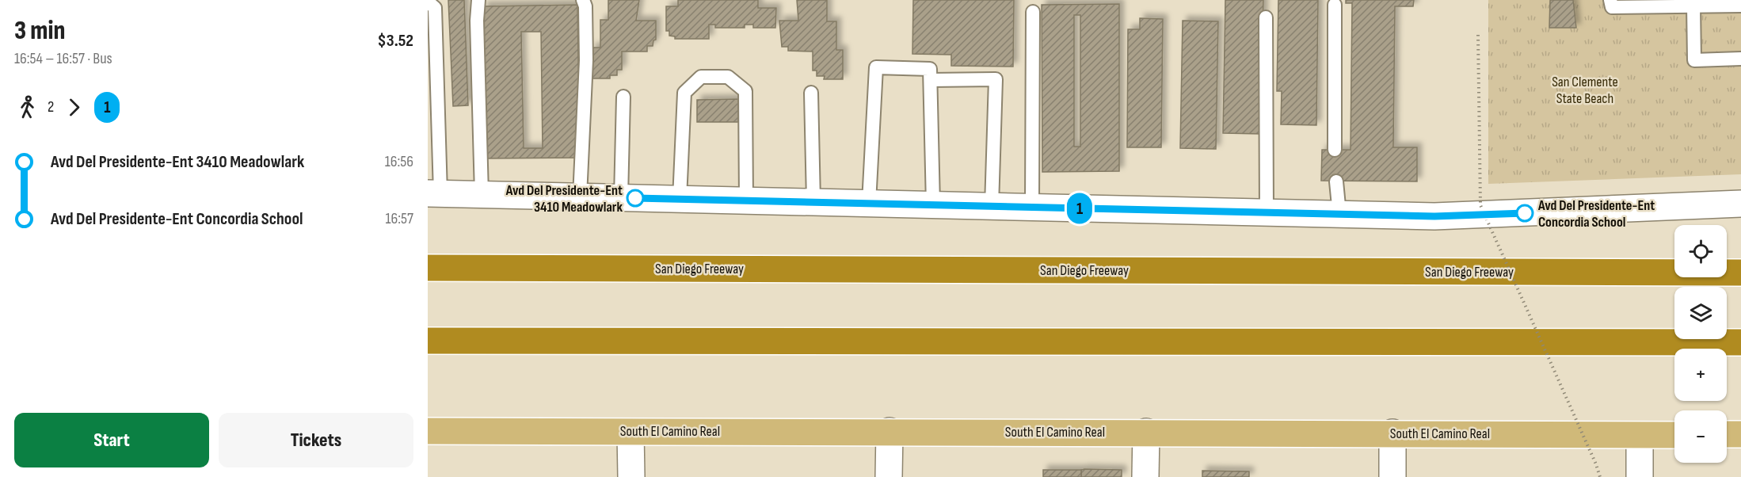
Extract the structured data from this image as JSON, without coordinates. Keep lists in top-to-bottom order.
{
  "streets": {
    "highway": ["San Diego Freeway"],
    "main road": ["South El Camino Real"]
  },
  "parks": ["San Clemente State Beach"],
  "places": ["Avd Del Presidente-Ent 3410 Meadowlark", "Avd Del Presidente-Ent Concordia School"],
  "lines": ["bus line 1"],
  "page": {
    "heading": ["3 min", "16:54 – 16:57 · Bus", "$3.52"],
    "on_map": "1",
    "legs": ["2", "1"],
    "list": [
      {
        "name": "Avd Del Presidente-Ent 3410 Meadowlark",
        "value": "16:56"
      },
      {
        "name": "Avd Del Presidente-Ent Concordia School",
        "value": "16:57"
      }
    ],
    "map_buttons": ["+", "−"],
    "buttons": ["Start", "Tickets"]
  }
}
